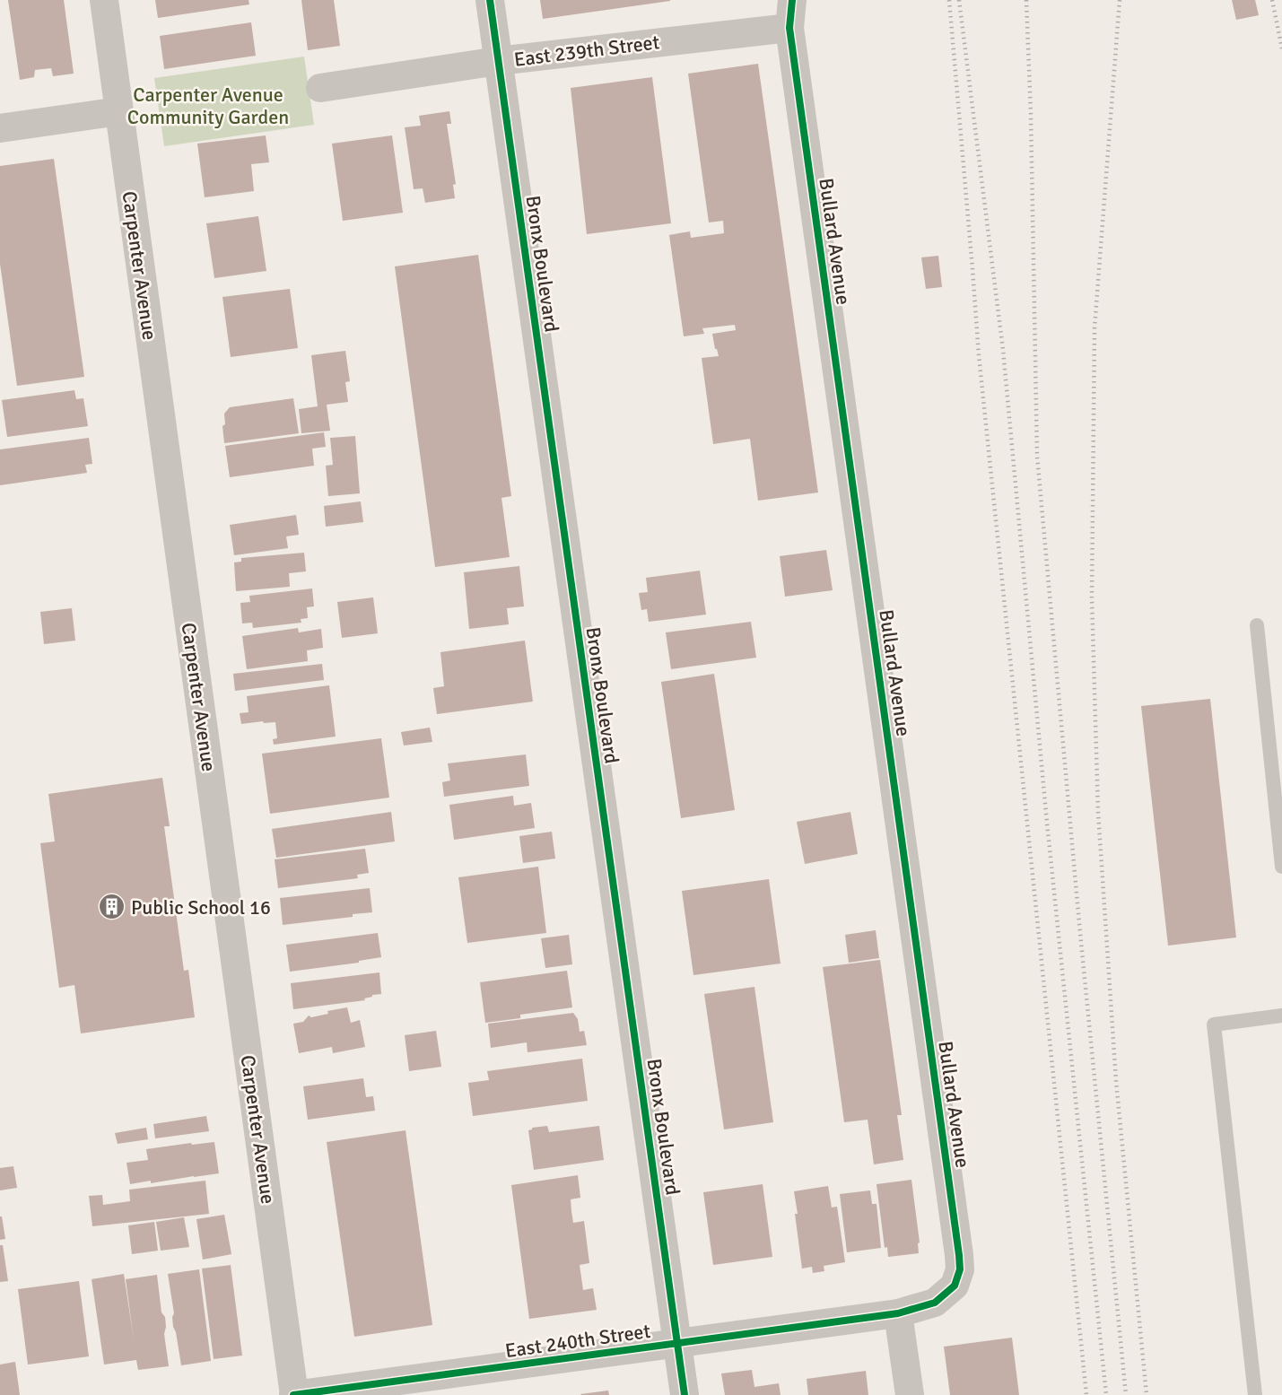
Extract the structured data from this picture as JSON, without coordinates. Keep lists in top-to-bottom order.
{
  "streets": {
    "street": [
      "East 239th Street",
      "Bullard Avenue",
      "Bronx Boulevard",
      "Carpenter Avenue",
      "East 240th Street"
    ]
  },
  "crossings": [
    ["East 239th Street", "Bullard Avenue"],
    ["East 239th Street", "Bronx Boulevard"],
    ["Bullard Avenue", "East 240th Street"],
    ["Bronx Boulevard", "East 240th Street"],
    ["Carpenter Avenue", "East 240th Street"]
  ],
  "parks": ["Carpenter Avenue Community Garden"],
  "places": {
    "building": ["Public School 16"]
  }
}
